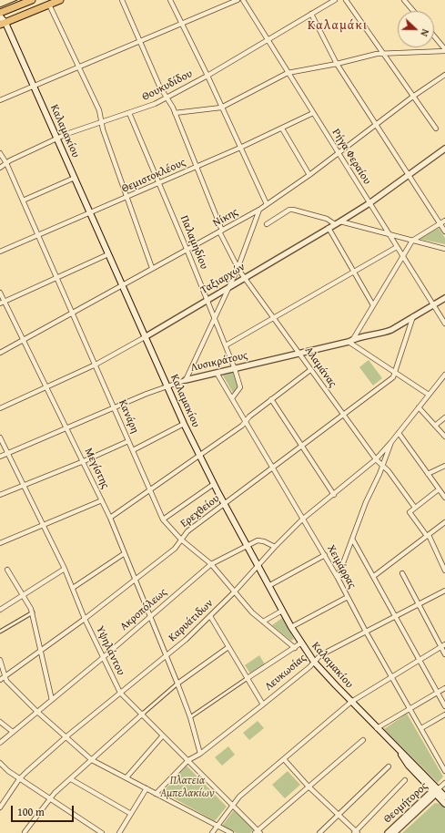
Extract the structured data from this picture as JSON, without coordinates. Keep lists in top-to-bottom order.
{
  "streets": {
    "main road": ["Καλαμακίου"],
    "street": [
      "Θουκυδίδου",
      "Ρήγα Φεραίου",
      "Θεμιστοκλέους",
      "Νίκης",
      "Παλαμηδίου",
      "Ταξιαρχών",
      "Λυσικράτους",
      "Αλαμάνας",
      "Κανάρη",
      "Μεγίστης",
      "Ερεχθείου",
      "Χειμάρρας",
      "Ακροπόλεως",
      "Καρυάτιδων",
      "Υψηλάντου",
      "Λευκωσίας",
      "Θεομήτορος"
    ]
  },
  "crossings": [
    ["Θουκυδίδου", "Καλαμακίου"],
    ["Θουκυδίδου", "Ρήγα Φεραίου"],
    ["Θουκυδίδου", "Παλαμηδίου"],
    ["Θουκυδίδου", "Αλαμάνας"],
    ["Θουκυδίδου", "Κανάρη"],
    ["Καλαμακίου", "Θεμιστοκλέους"],
    ["Καλαμακίου", "Νίκης"],
    ["Καλαμακίου", "Ταξιαρχών"],
    ["Καλαμακίου", "Λυσικράτους"],
    ["Καλαμακίου", "Ερεχθείου"],
    ["Καλαμακίου", "Ακροπόλεως"],
    ["Καλαμακίου", "Καρυάτιδων"],
    ["Καλαμακίου", "Λευκωσίας"],
    ["Καλαμακίου", "Θεομήτορος"],
    ["Ρήγα Φεραίου", "Θεμιστοκλέους"],
    ["Ρήγα Φεραίου", "Νίκης"],
    ["Ρήγα Φεραίου", "Ταξιαρχών"],
    ["Ρήγα Φεραίου", "Λυσικράτους"],
    ["Θεμιστοκλέους", "Παλαμηδίου"],
    ["Θεμιστοκλέους", "Αλαμάνας"],
    ["Θεμιστοκλέους", "Κανάρη"],
    ["Νίκης", "Παλαμηδίου"],
    ["Νίκης", "Αλαμάνας"],
    ["Νίκης", "Κανάρη"],
    ["Νίκης", "Μεγίστης"],
    ["Παλαμηδίου", "Ταξιαρχών"],
    ["Παλαμηδίου", "Λυσικράτους"],
    ["Παλαμηδίου", "Χειμάρρας"],
    ["Ταξιαρχών", "Αλαμάνας"],
    ["Ταξιαρχών", "Κανάρη"],
    ["Ταξιαρχών", "Μεγίστης"],
    ["Λυσικράτους", "Αλαμάνας"],
    ["Λυσικράτους", "Κανάρη"],
    ["Λυσικράτους", "Μεγίστης"],
    ["Λυσικράτους", "Χειμάρρας"],
    ["Λυσικράτους", "Υψηλάντου"],
    ["Αλαμάνας", "Ερεχθείου"],
    ["Αλαμάνας", "Καρυάτιδων"],
    ["Κανάρη", "Ερεχθείου"],
    ["Κανάρη", "Ακροπόλεως"],
    ["Κανάρη", "Καρυάτιδων"],
    ["Μεγίστης", "Ερεχθείου"],
    ["Μεγίστης", "Ακροπόλεως"],
    ["Μεγίστης", "Καρυάτιδων"],
    ["Μεγίστης", "Λευκωσίας"],
    ["Ερεχθείου", "Χειμάρρας"],
    ["Ερεχθείου", "Υψηλάντου"],
    ["Χειμάρρας", "Καρυάτιδων"],
    ["Χειμάρρας", "Λευκωσίας"],
    ["Ακροπόλεως", "Καρυάτιδων"],
    ["Ακροπόλεως", "Υψηλάντου"],
    ["Καρυάτιδων", "Υψηλάντου"],
    ["Υψηλάντου", "Λευκωσίας"]
  ],
  "districts": ["Καλαμάκι"],
  "parks": ["Πλατεία Αμπελακίων"],
  "scale_bar": "100 m",
  "north": "right"
}
